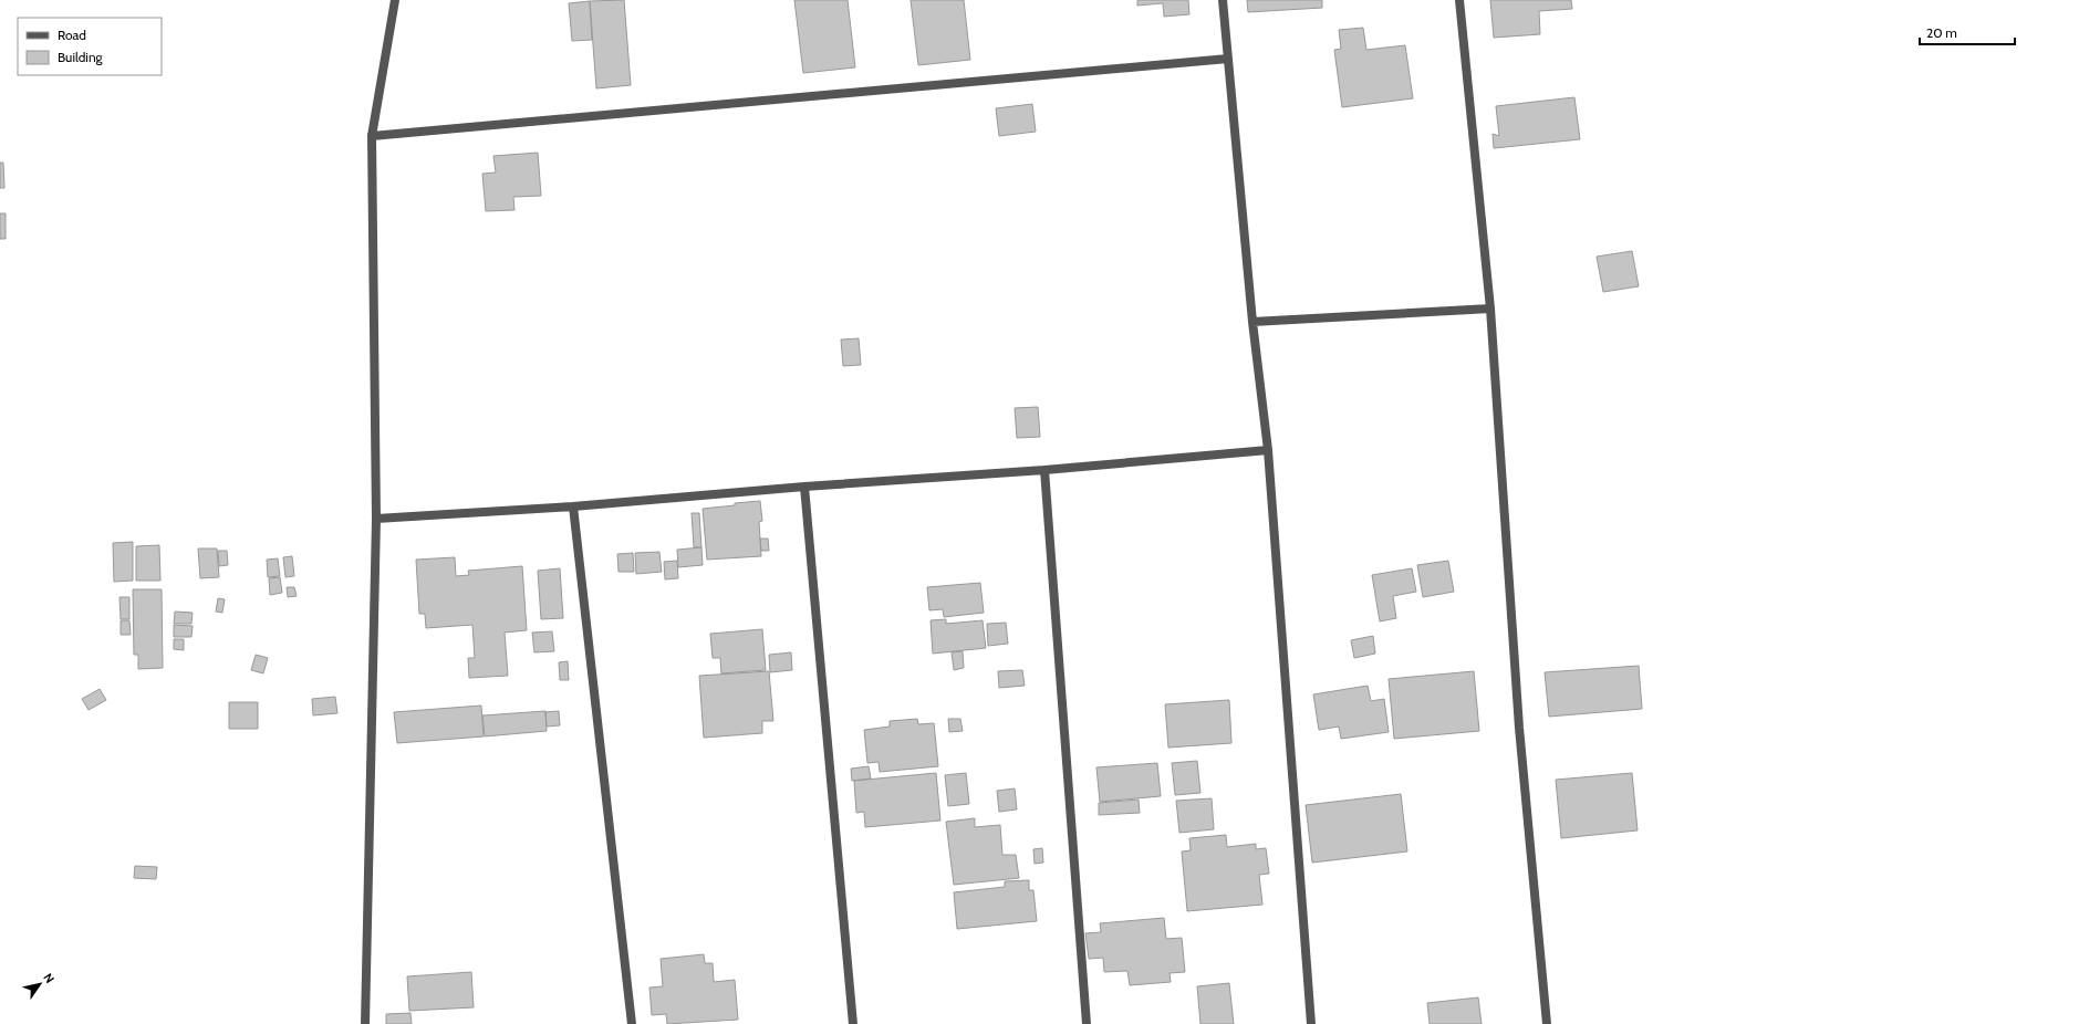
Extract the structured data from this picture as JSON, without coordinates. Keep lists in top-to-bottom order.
{
  "legend": ["Road", "Building"],
  "scale_bar": "20 m",
  "north": "top right"
}
